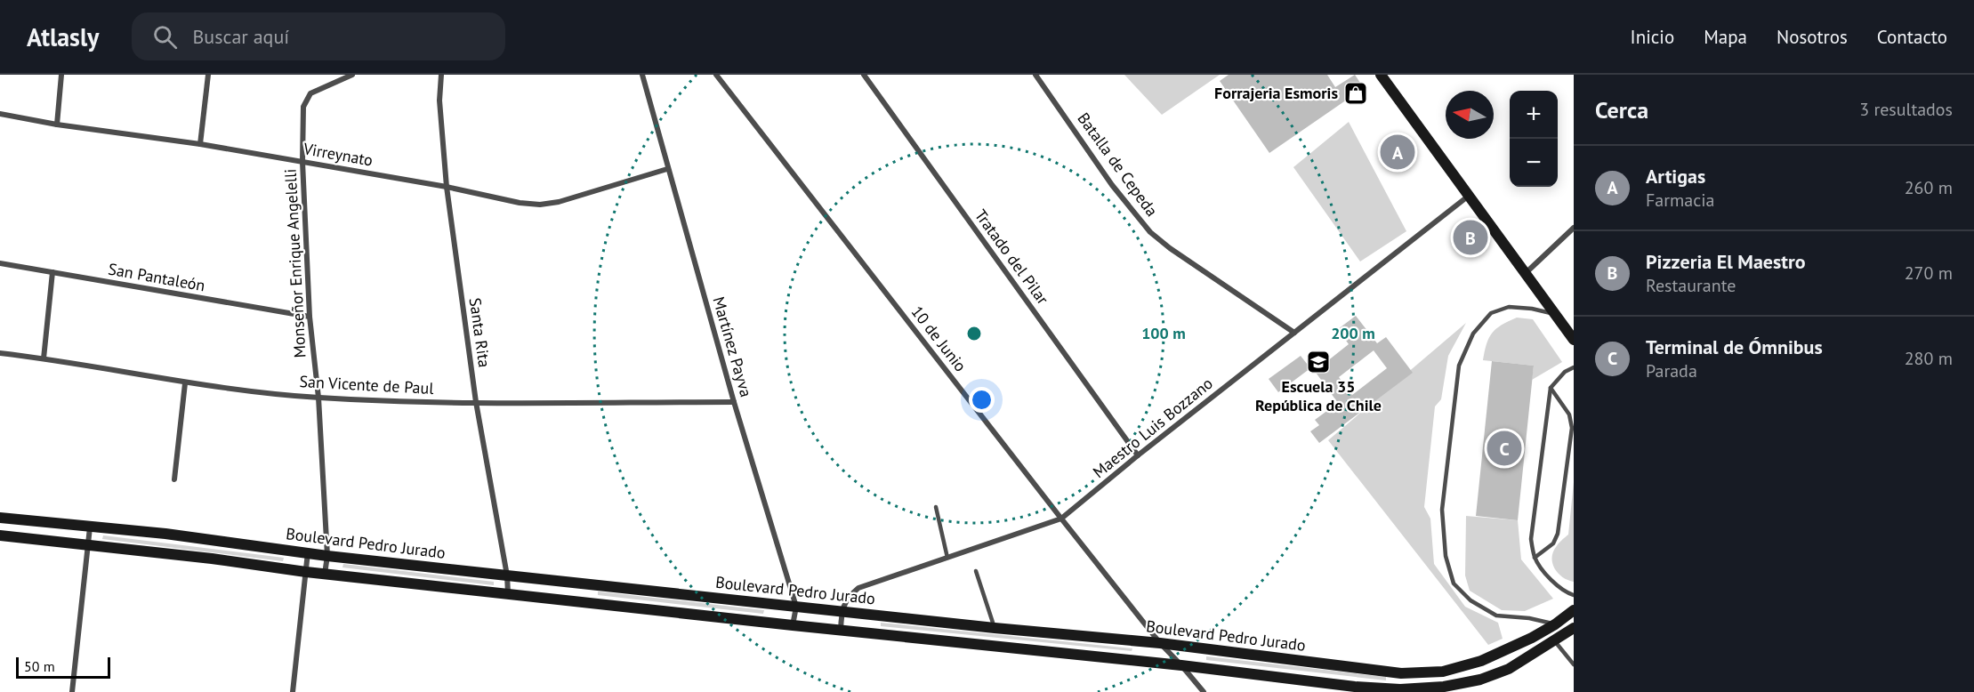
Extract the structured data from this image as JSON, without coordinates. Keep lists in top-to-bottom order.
{
  "streets": {
    "main road": ["Boulevard Pedro Jurado"],
    "street": [
      "Virreynato",
      "Batalla de Cepeda",
      "Tratado del Pilar",
      "Monseñor Enrique Angelelli",
      "San Pantaleón",
      "Santa Rita",
      "10 de Junio",
      "Martínez Payva",
      "San Vicente de Paul",
      "Maestro Luis Bozzano"
    ]
  },
  "crossings": [
    ["Virreynato", "Monseñor Enrique Angelelli"],
    ["Virreynato", "Santa Rita"],
    ["Virreynato", "Martínez Payva"],
    ["Batalla de Cepeda", "Maestro Luis Bozzano"],
    ["Tratado del Pilar", "Maestro Luis Bozzano"],
    ["Monseñor Enrique Angelelli", "San Pantaleón"],
    ["Monseñor Enrique Angelelli", "San Vicente de Paul"],
    ["Monseñor Enrique Angelelli", "Boulevard Pedro Jurado"],
    ["Santa Rita", "San Vicente de Paul"],
    ["Santa Rita", "Boulevard Pedro Jurado"],
    ["10 de Junio", "Maestro Luis Bozzano"],
    ["10 de Junio", "Boulevard Pedro Jurado"],
    ["Martínez Payva", "San Vicente de Paul"],
    ["Martínez Payva", "Boulevard Pedro Jurado"],
    ["Maestro Luis Bozzano", "Boulevard Pedro Jurado"]
  ],
  "places": {
    "shop": ["Forrajeria Esmoris"],
    "school or university": ["Escuela 35 República de Chile"]
  },
  "scale_bar": "50 m",
  "north": "left",
  "page": {
    "header": "Atlasly",
    "search": "Buscar aquí",
    "nav": [
      "Inicio",
      "Mapa",
      "Nosotros",
      "Contacto"
    ],
    "heading": ["Cerca", "3 resultados"],
    "map_buttons": ["+", "−"],
    "pins": ["A", "B", "C"],
    "list": [
      {
        "mark": "A",
        "name": "Artigas",
        "note": "Farmacia",
        "value": "260 m"
      },
      {
        "mark": "B",
        "name": "Pizzeria El Maestro",
        "note": "Restaurante",
        "value": "270 m"
      },
      {
        "mark": "C",
        "name": "Terminal de Ómnibus",
        "note": "Parada",
        "value": "280 m"
      }
    ],
    "scale": "50 m"
  },
  "rings": ["100 m", "200 m"]
}
